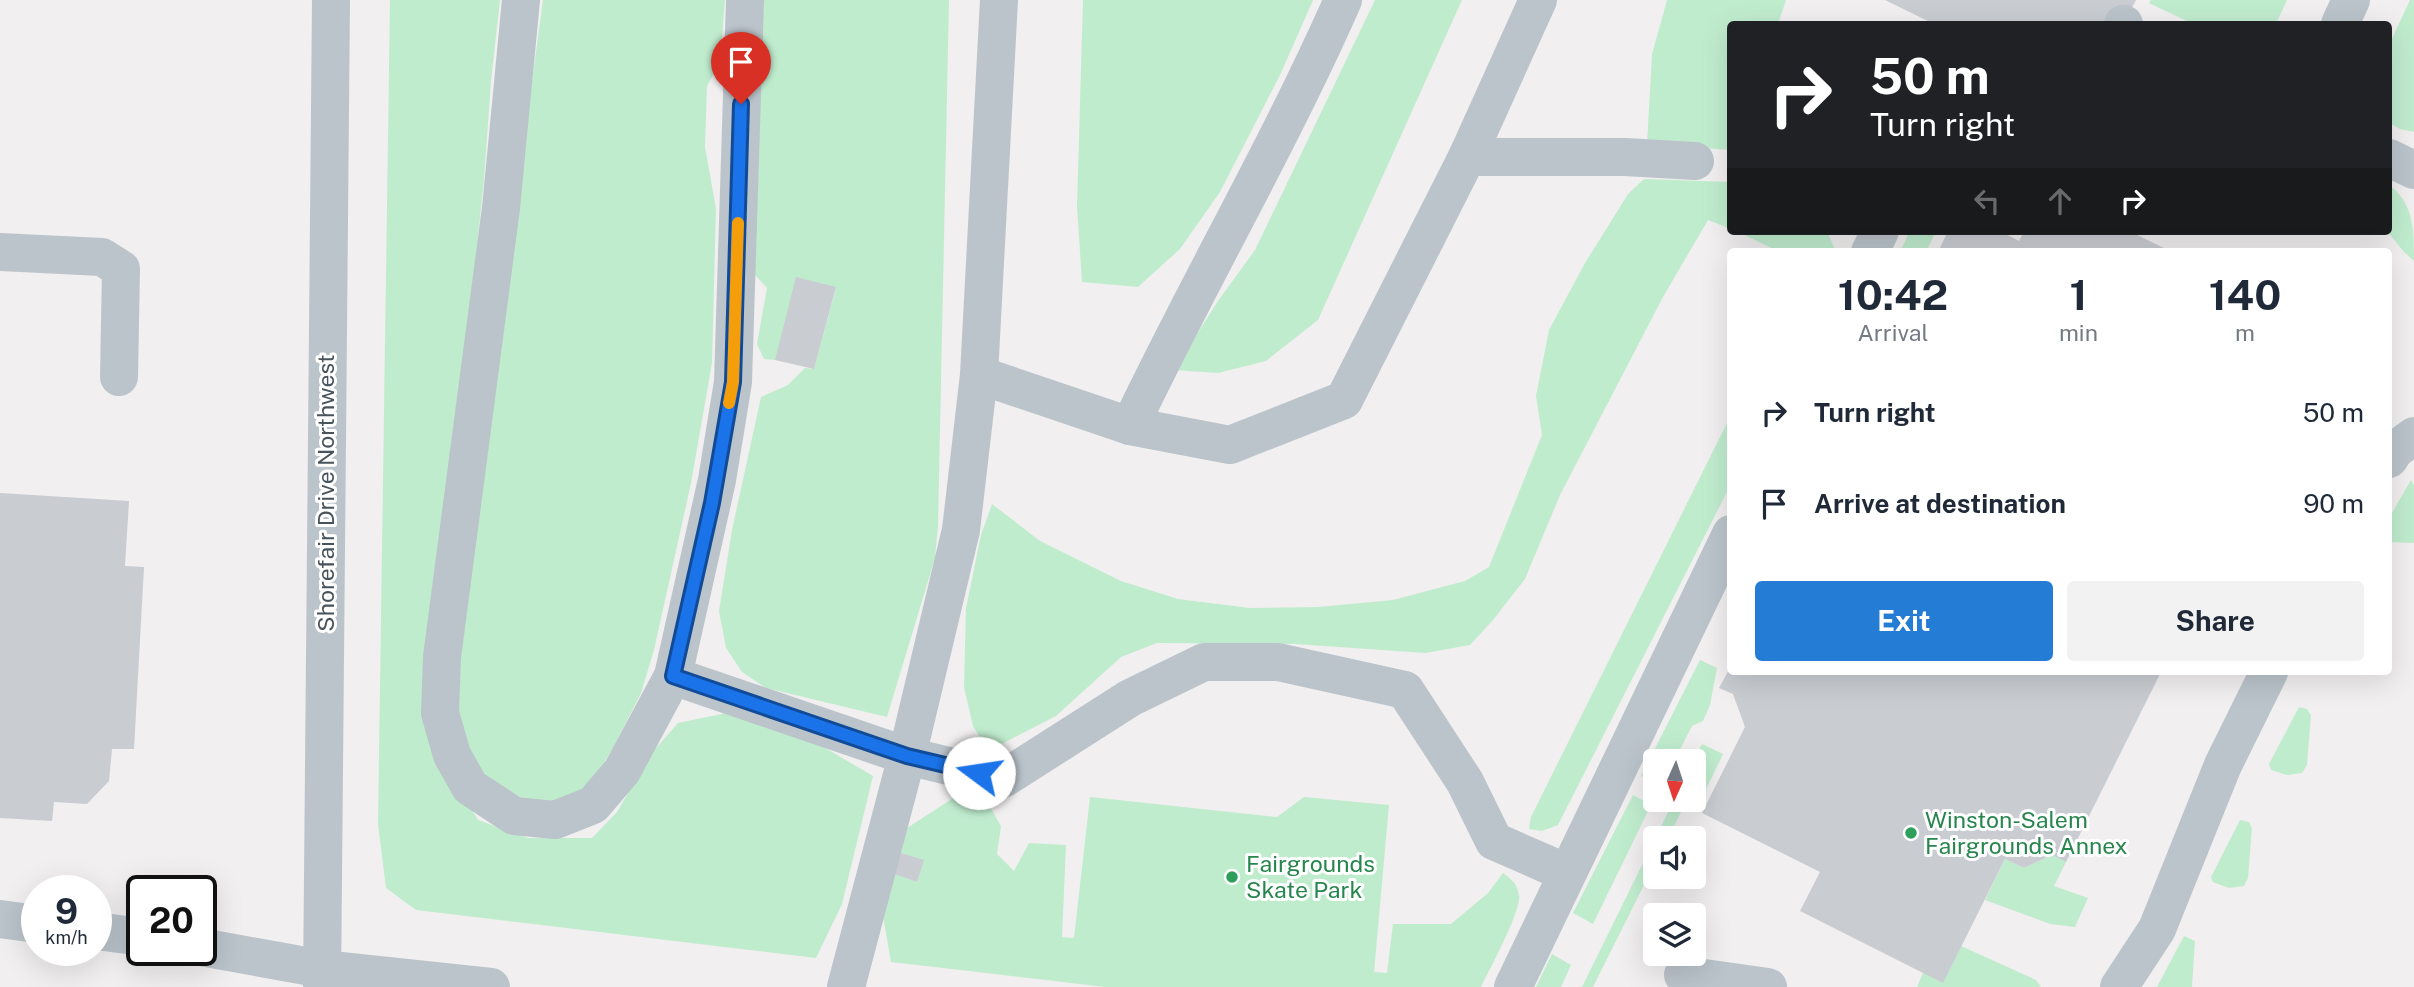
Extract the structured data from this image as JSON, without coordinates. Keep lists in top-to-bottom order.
{
  "streets": {
    "street": ["Shorefair Drive Northwest"]
  },
  "places": ["Winston-Salem Fairgrounds Annex", "Fairgrounds Skate Park"],
  "north": "bottom",
  "page": {
    "turn": ["50 m", "Turn right"],
    "eta": [
      "10:42",
      "Arrival",
      "1",
      "min",
      "140",
      "m"
    ],
    "list": [
      {
        "name": "Turn right",
        "value": "50 m"
      },
      {
        "name": "Arrive at destination",
        "value": "90 m"
      }
    ],
    "buttons": ["Exit", "Share"],
    "speed": "9 km/h",
    "limit": "20"
  }
}
